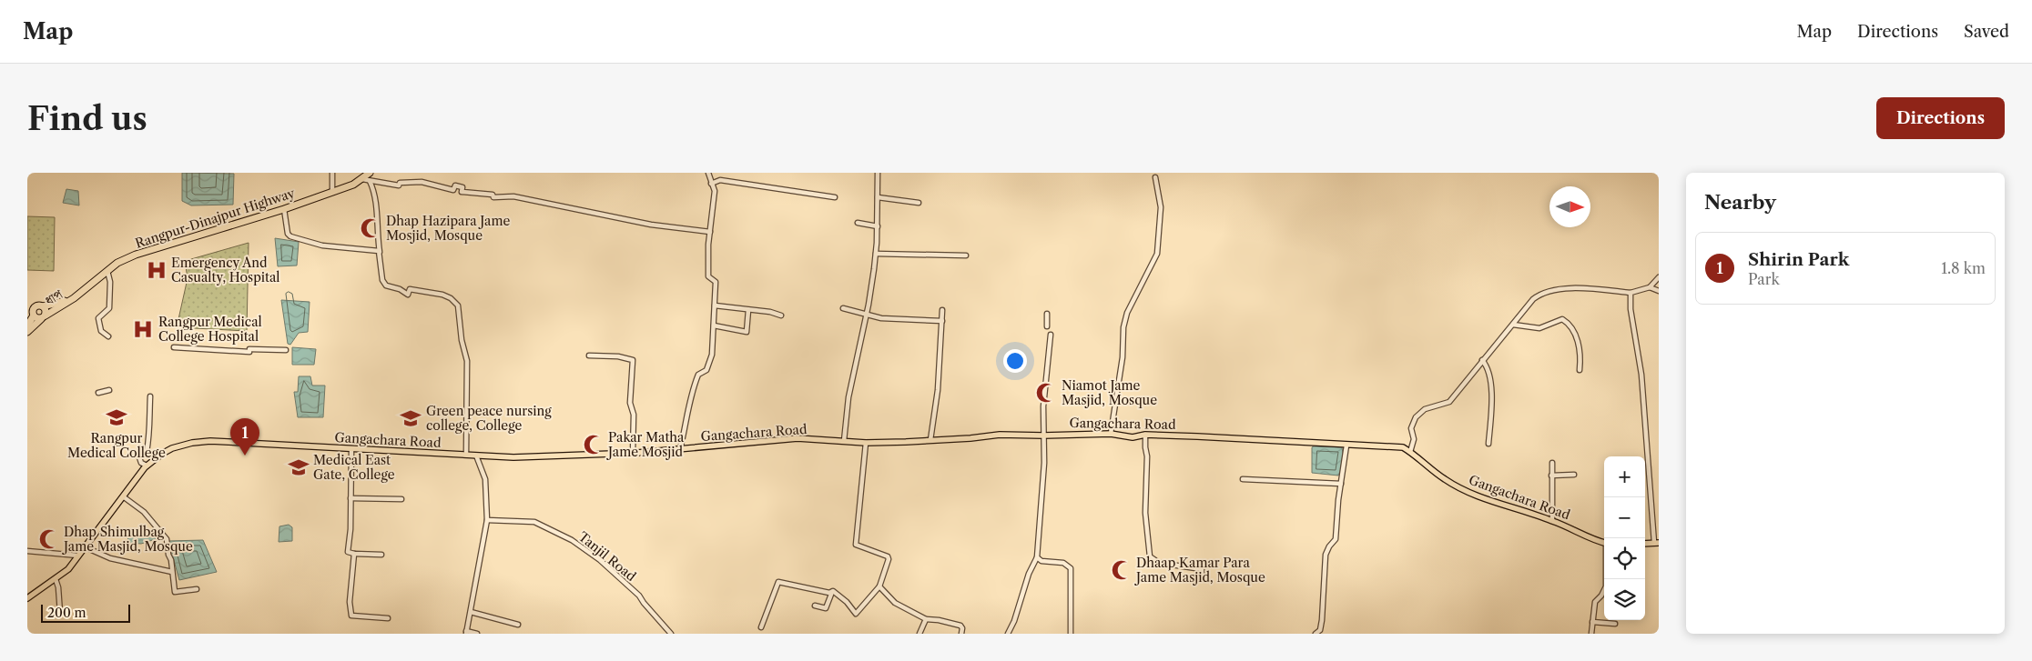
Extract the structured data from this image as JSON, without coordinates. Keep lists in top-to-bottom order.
{
  "streets": {
    "highway": ["Rangpur-Dinajpur Highway", "ধাপ"],
    "main road": ["Gangachara Road"],
    "street": ["Tanjil Road"]
  },
  "crossings": [
    ["Rangpur-Dinajpur Highway", "ধাপ"]
  ],
  "places": {
    "mosque": [
      "Dhap Hazipara Jame Mosjid, Mosque",
      "Niamot Jame Masjid, Mosque",
      "Pakar Matha Jame Mosjid",
      "Dhap Shimulbag Jame Masjid, Mosque",
      "Dhaap Kamar Para Jame Masjid, Mosque"
    ],
    "hospital": ["Emergency And Casualty, Hospital", "Rangpur Medical College Hospital"],
    "school or university": ["Rangpur Medical College", "Green peace nursing college, College", "Medical East Gate, College"]
  },
  "scale_bar": "200 m",
  "north": "right",
  "page": {
    "header": "Map",
    "nav": ["Map", "Directions", "Saved"],
    "buttons": "Directions",
    "title": "Find us",
    "heading": "Nearby",
    "list": [
      {
        "mark": "1",
        "name": "Shirin Park",
        "note": "Park",
        "value": "1.8 km"
      }
    ],
    "pins": "1",
    "map_buttons": ["+", "−"],
    "scale": "200 m"
  }
}
